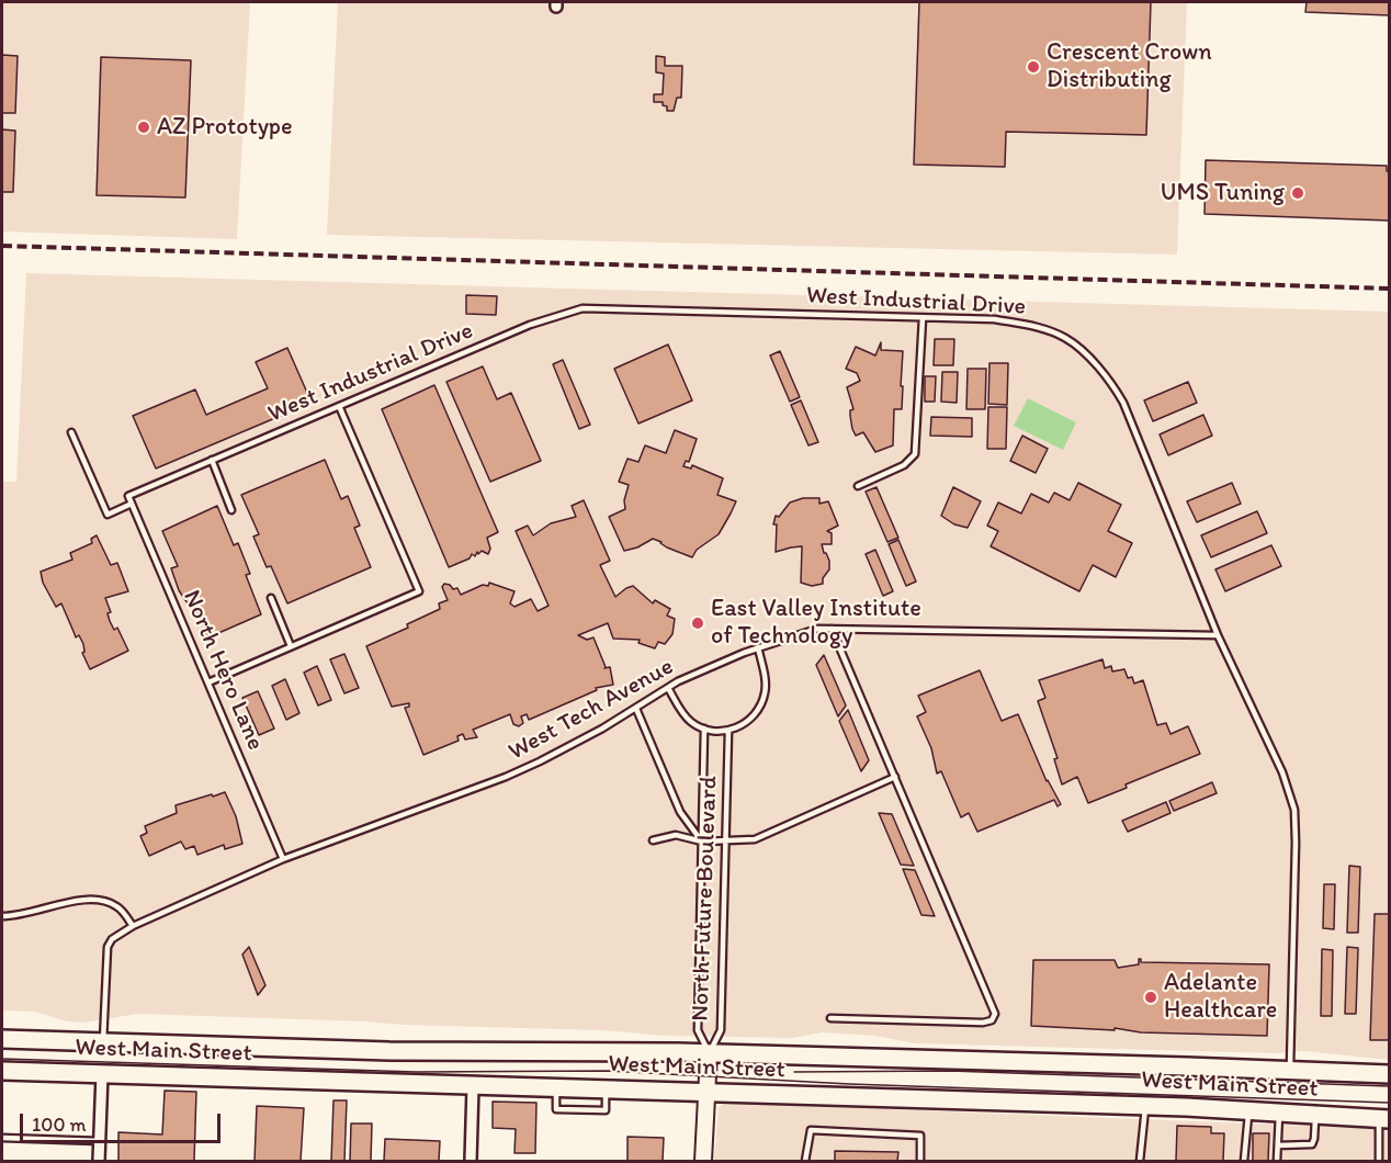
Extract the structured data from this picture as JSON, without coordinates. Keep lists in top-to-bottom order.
{
  "streets": {
    "main road": ["West Main Street"],
    "lane": [
      "West Industrial Drive",
      "North Hero Lane",
      "West Tech Avenue",
      "North Future Boulevard"
    ]
  },
  "crossings": [
    ["West Industrial Drive", "North Hero Lane"],
    ["West Industrial Drive", "West Tech Avenue"],
    ["West Industrial Drive", "West Main Street"],
    ["North Hero Lane", "West Tech Avenue"],
    ["West Tech Avenue", "West Main Street"],
    ["North Future Boulevard", "West Main Street"]
  ],
  "places": [
    "Crescent Crown Distributing",
    "AZ Prototype",
    "UMS Tuning",
    "East Valley Institute of Technology",
    "Adelante Healthcare"
  ],
  "scale_bar": "100 m"
}
